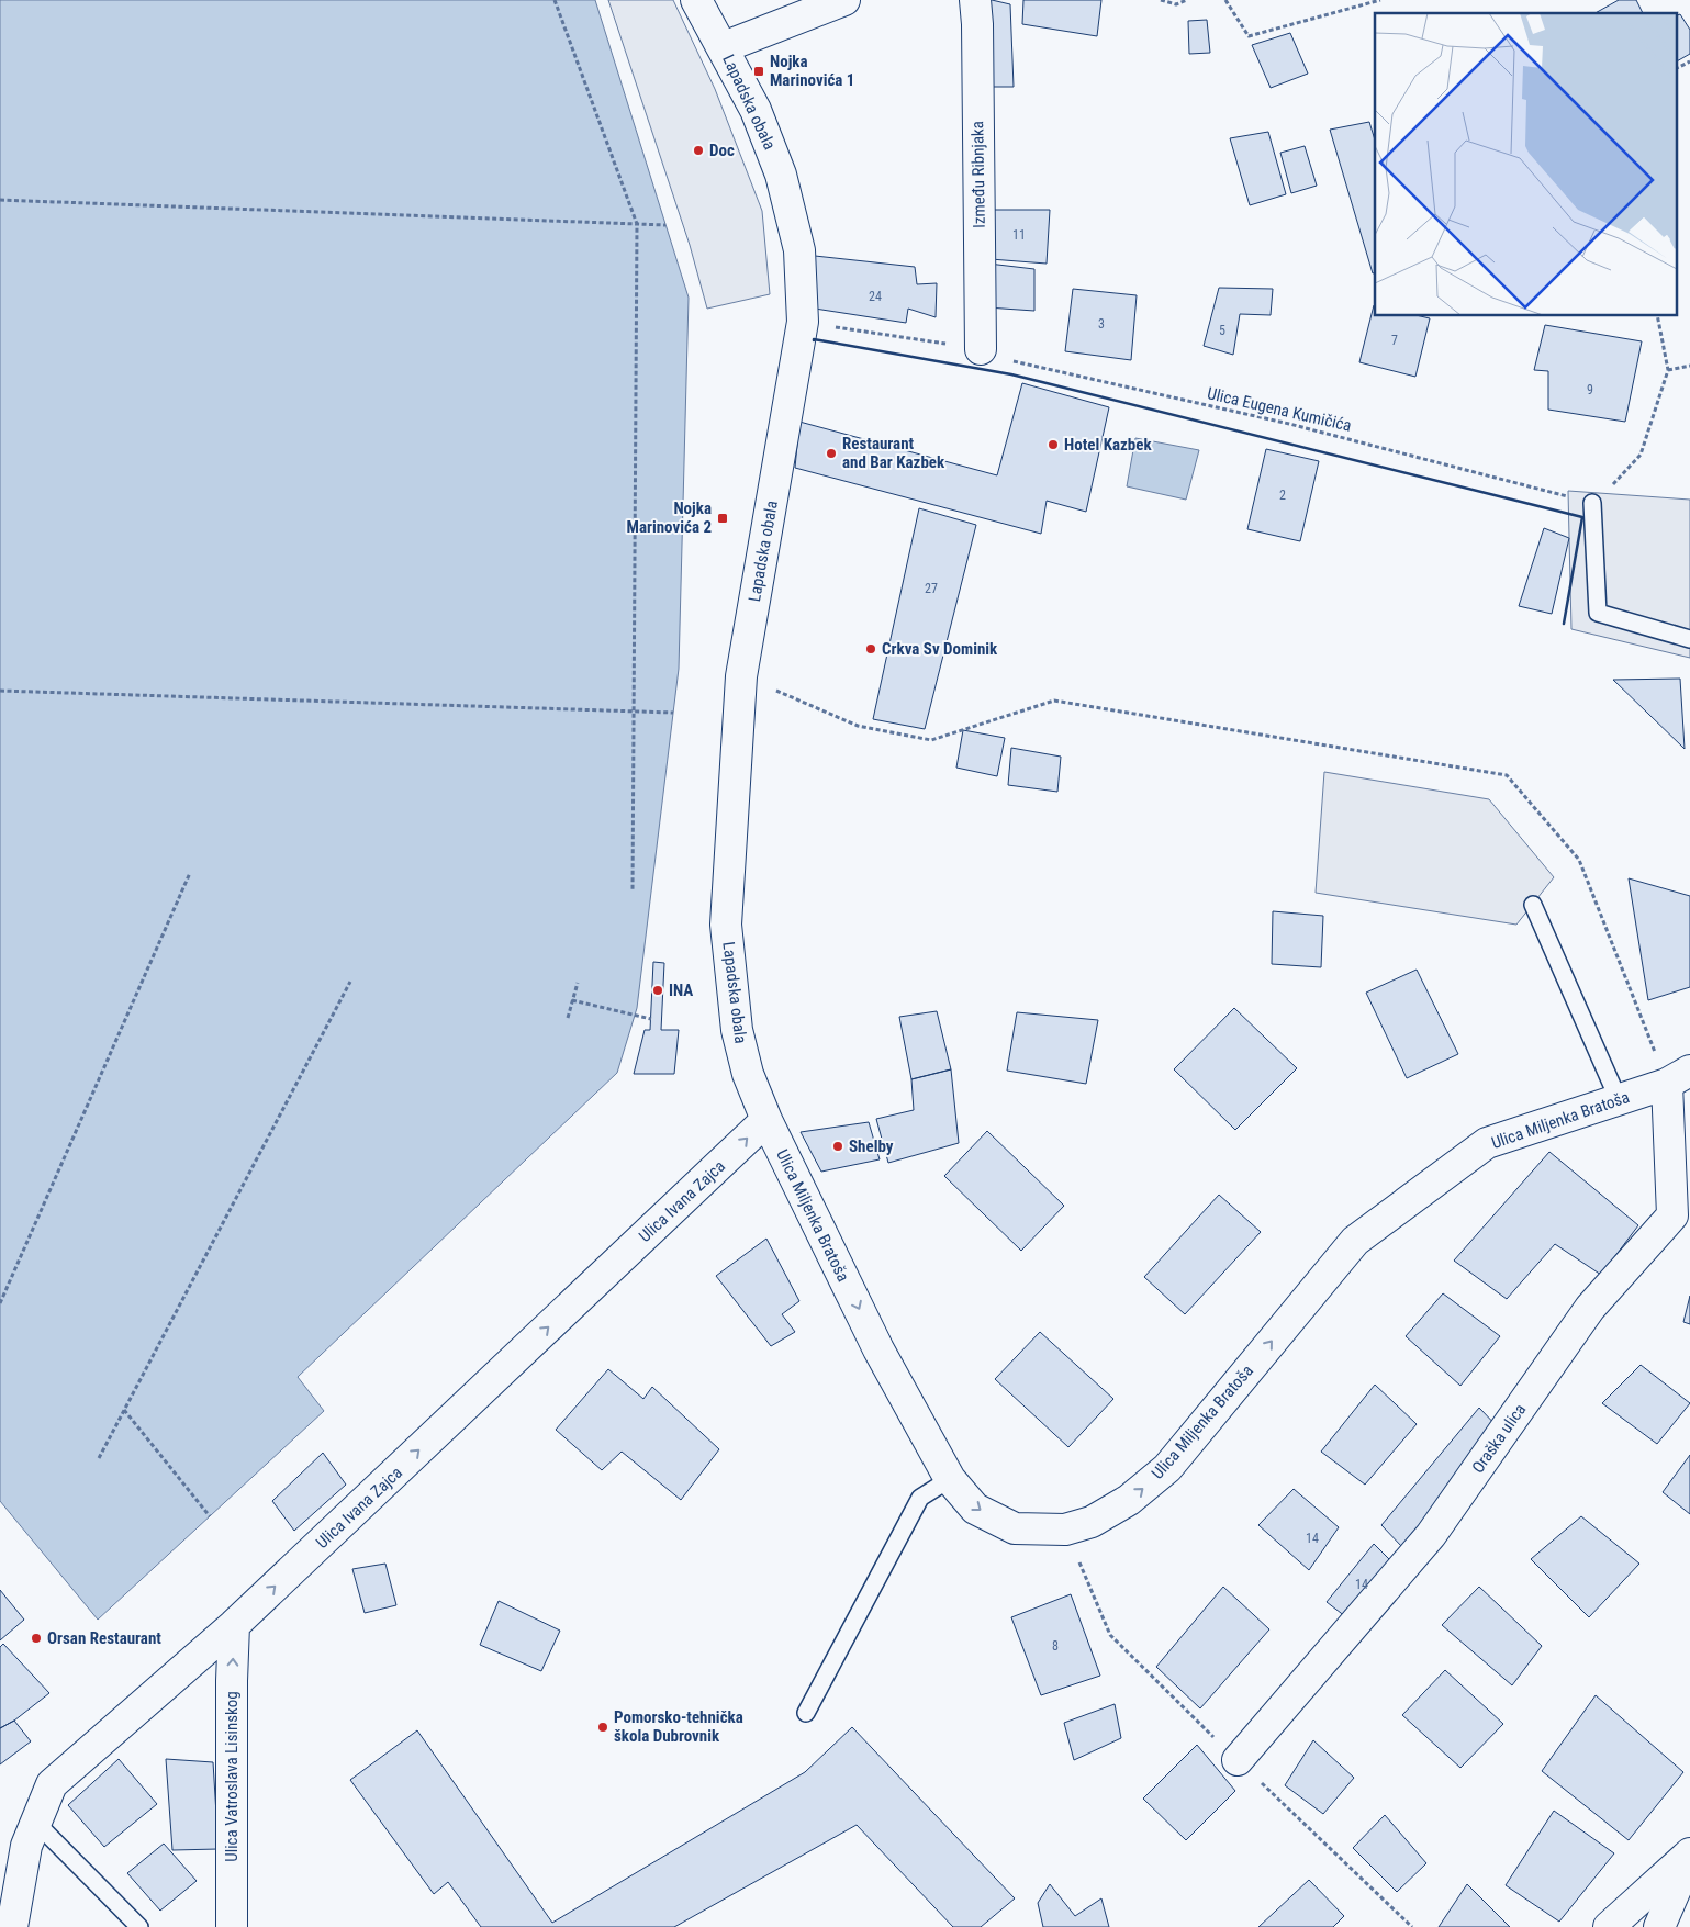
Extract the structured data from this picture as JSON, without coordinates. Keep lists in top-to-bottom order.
{
  "streets": {
    "street": [
      "Lapadska obala",
      "Između Ribnjaka",
      "Ulica Miljenka Bratoša",
      "Ulica Ivana Zajca",
      "Oraška ulica",
      "Ulica Vatroslava Lisinskog"
    ],
    "path": ["Ulica Eugena Kumičića"]
  },
  "crossings": [
    ["Lapadska obala", "Ulica Eugena Kumičića"],
    ["Lapadska obala", "Ulica Miljenka Bratoša"],
    ["Lapadska obala", "Ulica Ivana Zajca"],
    ["Između Ribnjaka", "Ulica Eugena Kumičića"],
    ["Ulica Miljenka Bratoša", "Ulica Ivana Zajca"],
    ["Ulica Miljenka Bratoša", "Oraška ulica"],
    ["Ulica Ivana Zajca", "Ulica Vatroslava Lisinskog"]
  ],
  "one_way": ["Ulica Ivana Zajca", "Ulica Vatroslava Lisinskog"],
  "places": {
    "transit": ["Nojka Marinovića 1", "Nojka Marinovića 2"],
    "other": [
      "Doc",
      "Hotel Kazbek",
      "Restaurant and Bar Kazbek",
      "Crkva Sv Dominik",
      "INA",
      "Shelby",
      "Orsan Restaurant",
      "Pomorsko-tehnička škola Dubrovnik"
    ]
  },
  "house_numbers": [
    "11",
    "24",
    "3",
    "5",
    "7",
    "9",
    "2",
    "27",
    "14",
    "14",
    "8"
  ]
}
